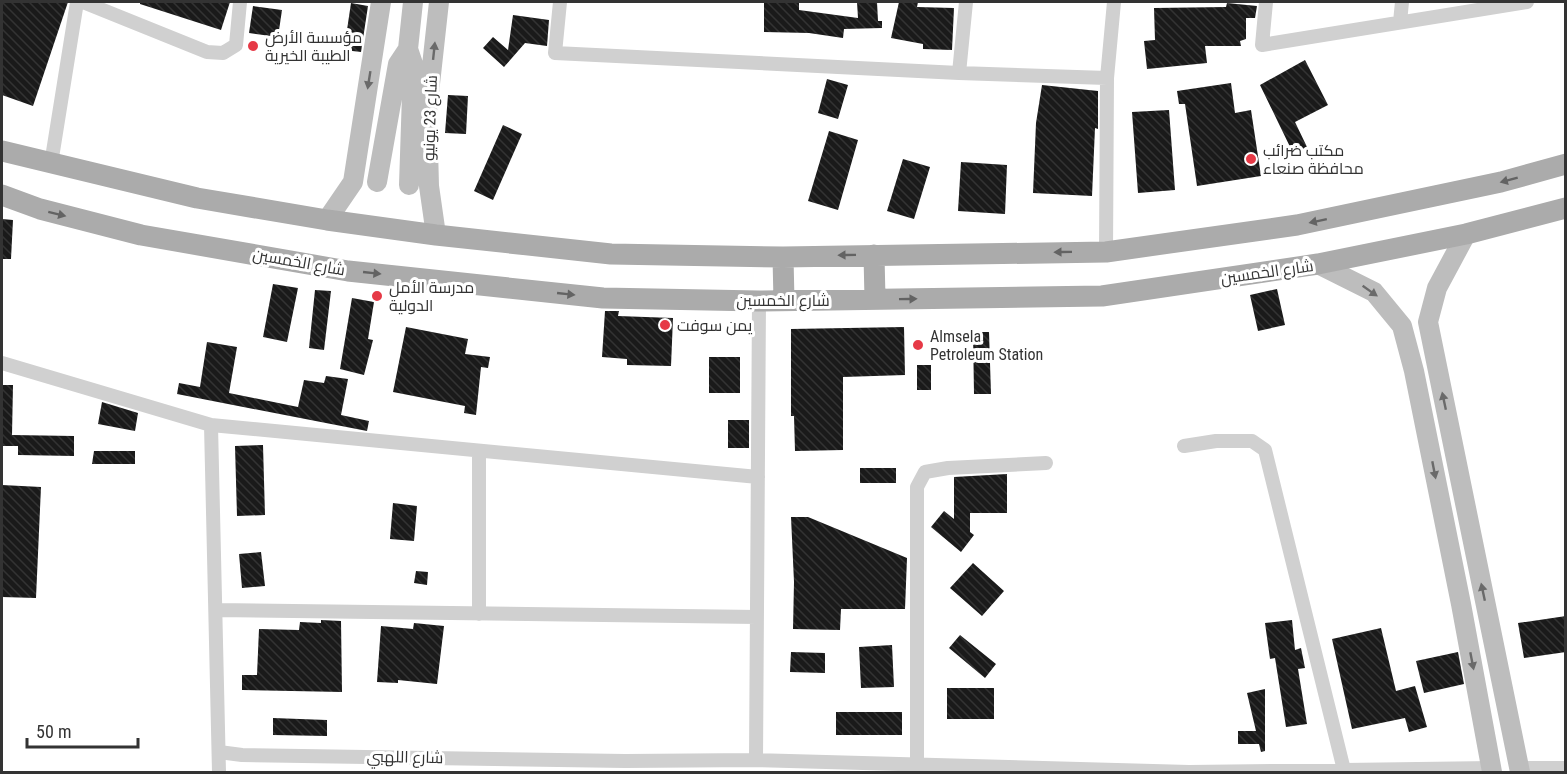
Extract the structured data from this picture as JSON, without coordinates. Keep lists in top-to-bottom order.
{
  "streets": {
    "main road": ["شارع الخمسين"],
    "street": ["شارع 23 يونيو", "شارع اللهبي"]
  },
  "places": [
    "مؤسسة الأرض الطيبة الخيرية",
    "مكتب ضرائب محافظة صنعاء",
    "مدرسة الأمل الدولية",
    "يمن سوفت",
    "Almsela Petroleum Station"
  ],
  "scale_bar": "50 m"
}
